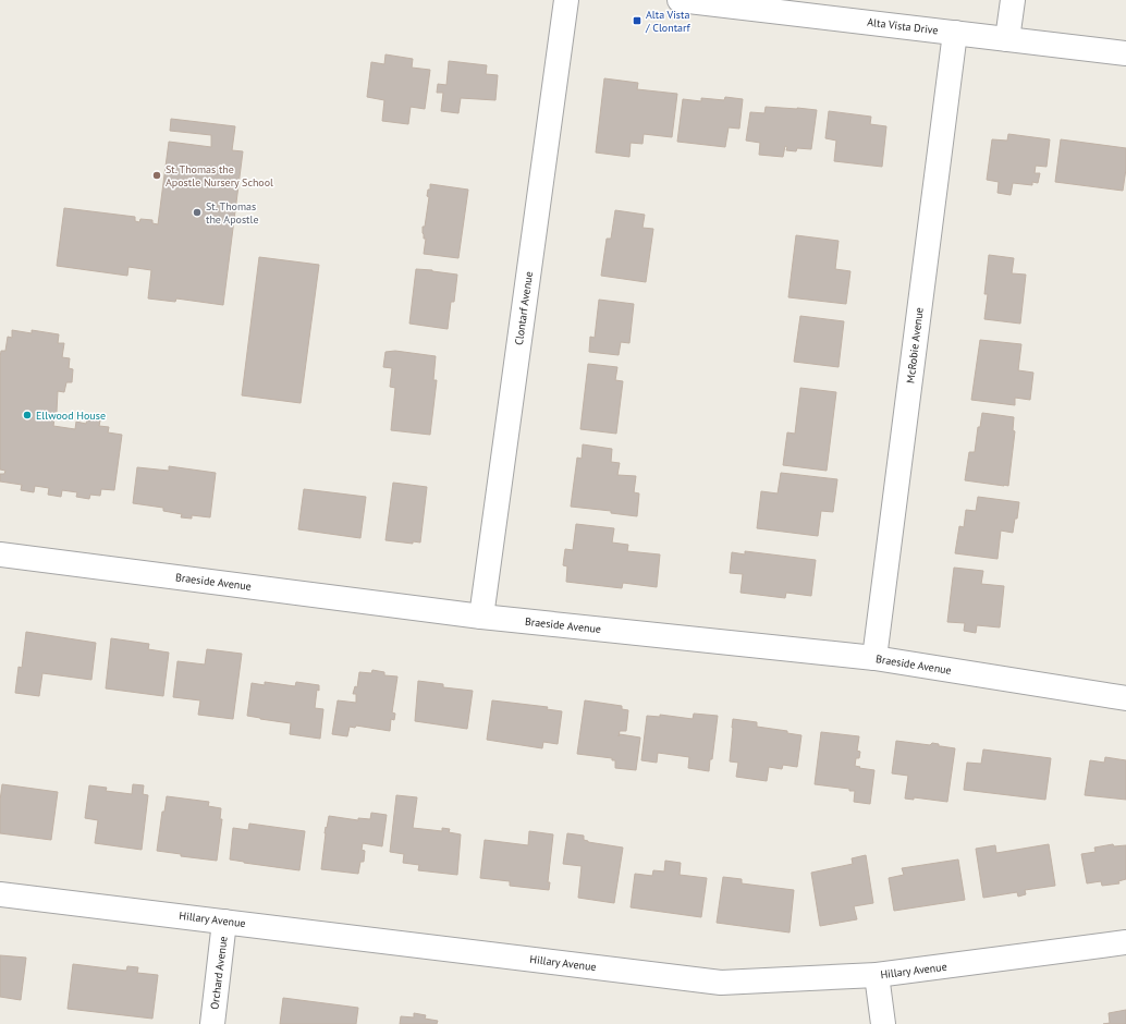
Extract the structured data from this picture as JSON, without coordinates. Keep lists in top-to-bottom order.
{
  "streets": {
    "street": [
      "Alta Vista Drive",
      "Clontarf Avenue",
      "McRobie Avenue",
      "Braeside Avenue",
      "Hillary Avenue",
      "Orchard Avenue"
    ]
  },
  "crossings": [
    ["Alta Vista Drive", "McRobie Avenue"],
    ["Clontarf Avenue", "Braeside Avenue"],
    ["McRobie Avenue", "Braeside Avenue"],
    ["Hillary Avenue", "Orchard Avenue"]
  ],
  "places": {
    "transit": ["Alta Vista / Clontarf"],
    "other": ["St. Thomas the Apostle Nursery School", "St. Thomas the Apostle", "Ellwood House"]
  }
}
